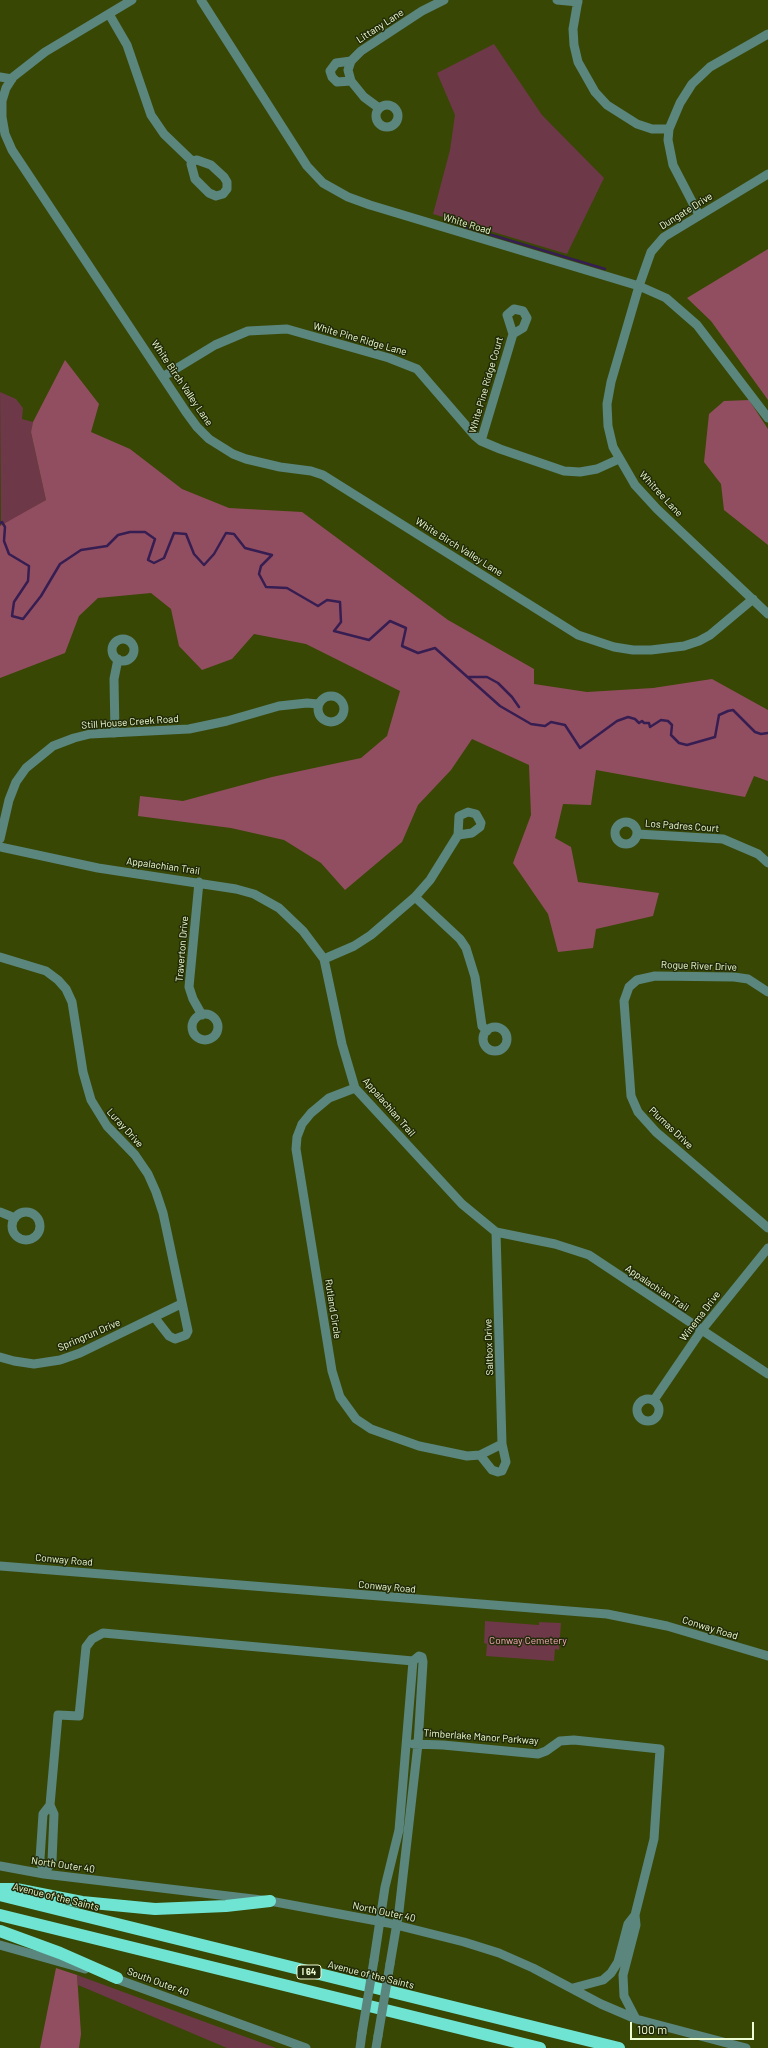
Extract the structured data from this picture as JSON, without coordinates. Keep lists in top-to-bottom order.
{
  "streets": {
    "highway": ["Avenue of the Saints", "I 64"],
    "street": [
      "Littany Lane",
      "Dungate Drive",
      "White Road",
      "White Pine Ridge Lane",
      "White Birch Valley Lane",
      "White Pine Ridge Court",
      "Whitree Lane",
      "Still House Creek Road",
      "Los Padres Court",
      "Appalachian Trail",
      "Traverton Drive",
      "Rogue River Drive",
      "Luray Drive",
      "Plumas Drive",
      "Rutland Circle",
      "Winema Drive",
      "Springrun Drive",
      "Saltbox Drive",
      "Conway Road",
      "Timberlake Manor Parkway",
      "North Outer 40",
      "South Outer 40"
    ]
  },
  "crossings": [
    ["Dungate Drive", "White Road"],
    ["Dungate Drive", "Whitree Lane"],
    ["White Road", "Whitree Lane"],
    ["White Pine Ridge Lane", "White Birch Valley Lane"],
    ["White Pine Ridge Lane", "White Pine Ridge Court"],
    ["White Pine Ridge Lane", "Whitree Lane"],
    ["White Birch Valley Lane", "Whitree Lane"],
    ["Appalachian Trail", "Traverton Drive"],
    ["Appalachian Trail", "Rutland Circle"],
    ["Appalachian Trail", "Winema Drive"],
    ["Appalachian Trail", "Saltbox Drive"],
    ["Rogue River Drive", "Plumas Drive"],
    ["Luray Drive", "Springrun Drive"],
    ["Rutland Circle", "Saltbox Drive"],
    ["Timberlake Manor Parkway", "North Outer 40"]
  ],
  "parks": ["Conway Cemetery"],
  "scale_bar": "100 m"
}
